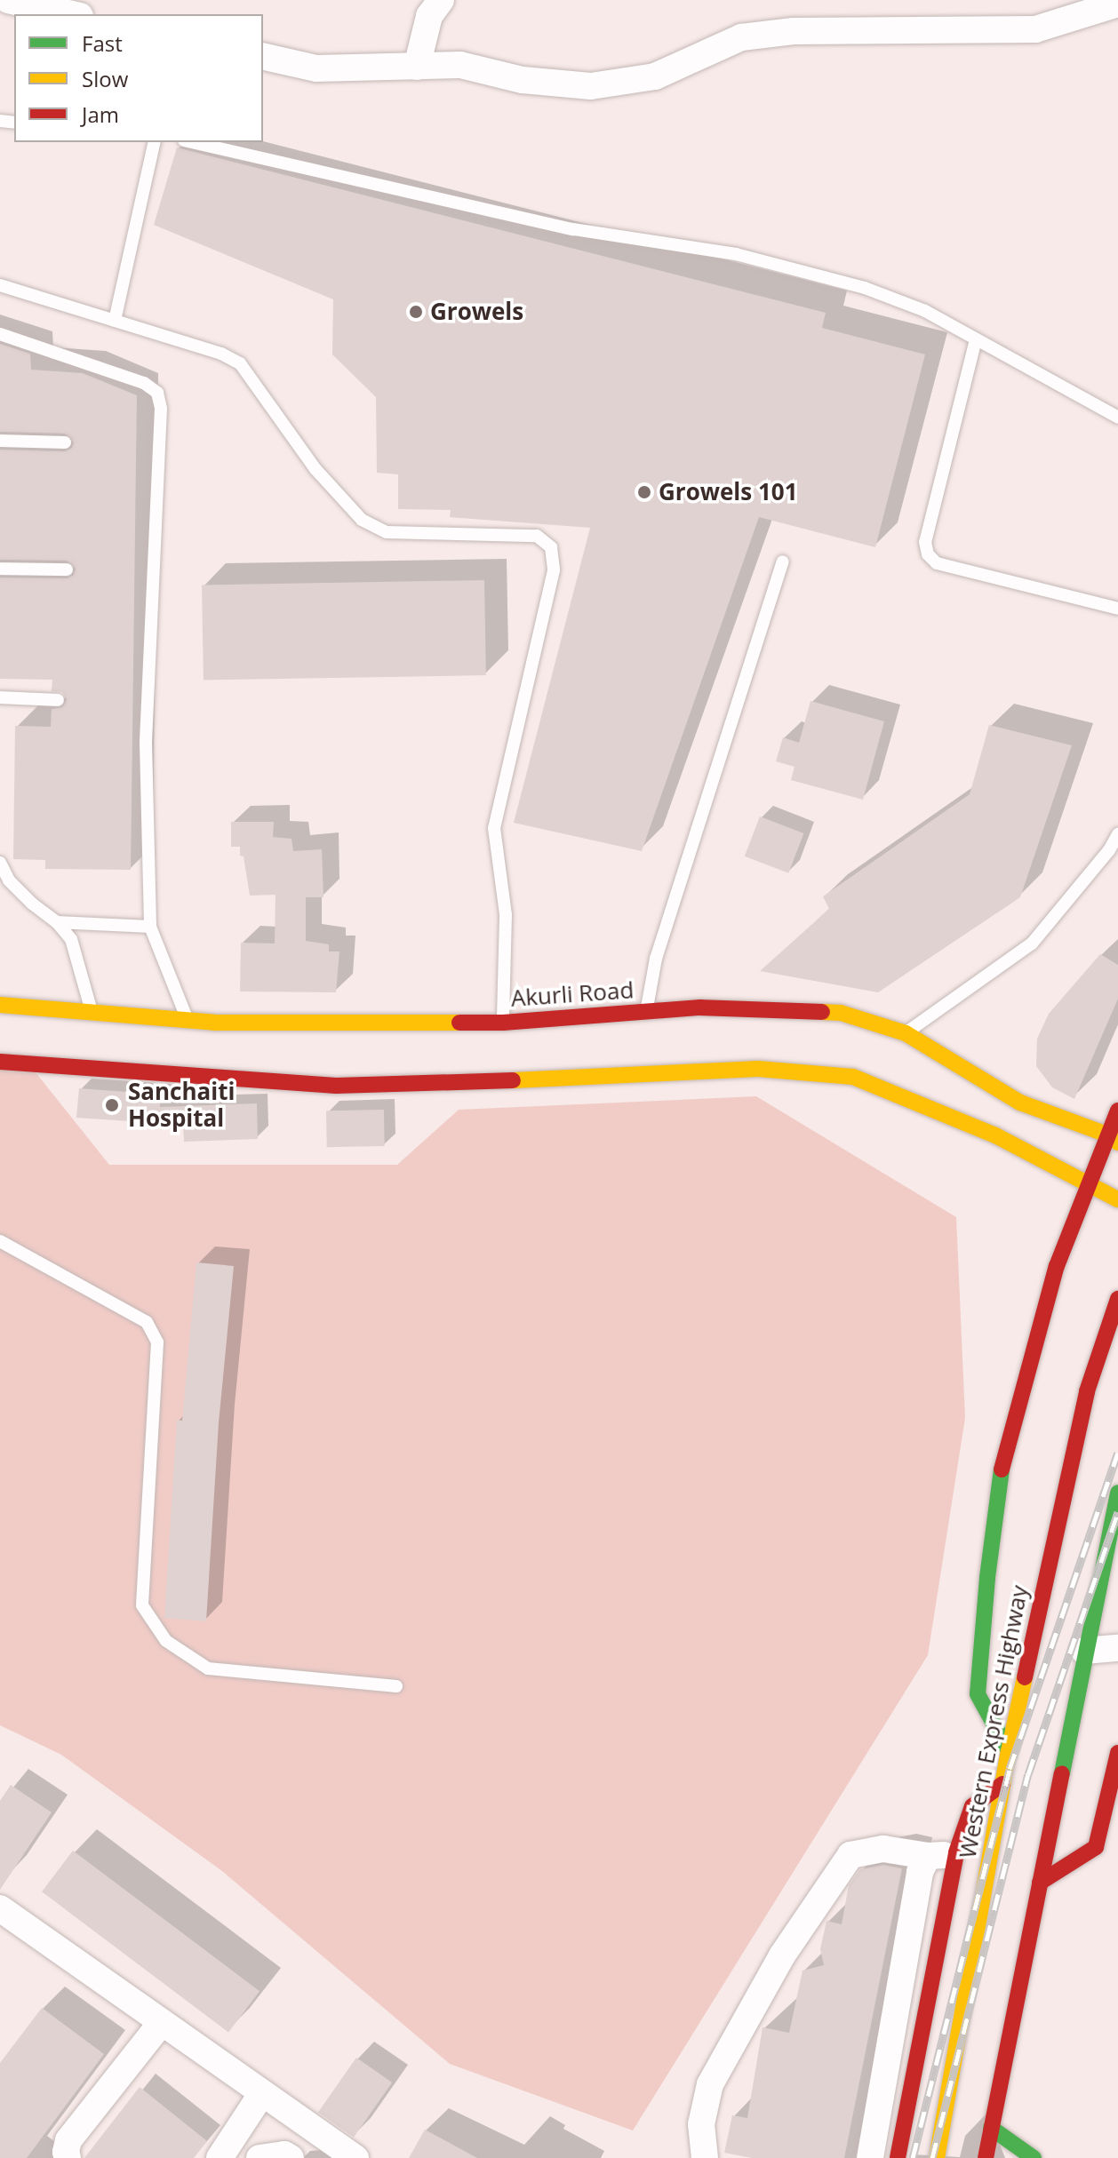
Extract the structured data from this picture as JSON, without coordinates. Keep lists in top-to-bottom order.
{
  "streets": {
    "main road": ["Akurli Road", "Western Express Highway"]
  },
  "places": ["Growels", "Growels 101", "Sanchaiti Hospital"],
  "legend": ["Fast", "Slow", "Jam"]
}
